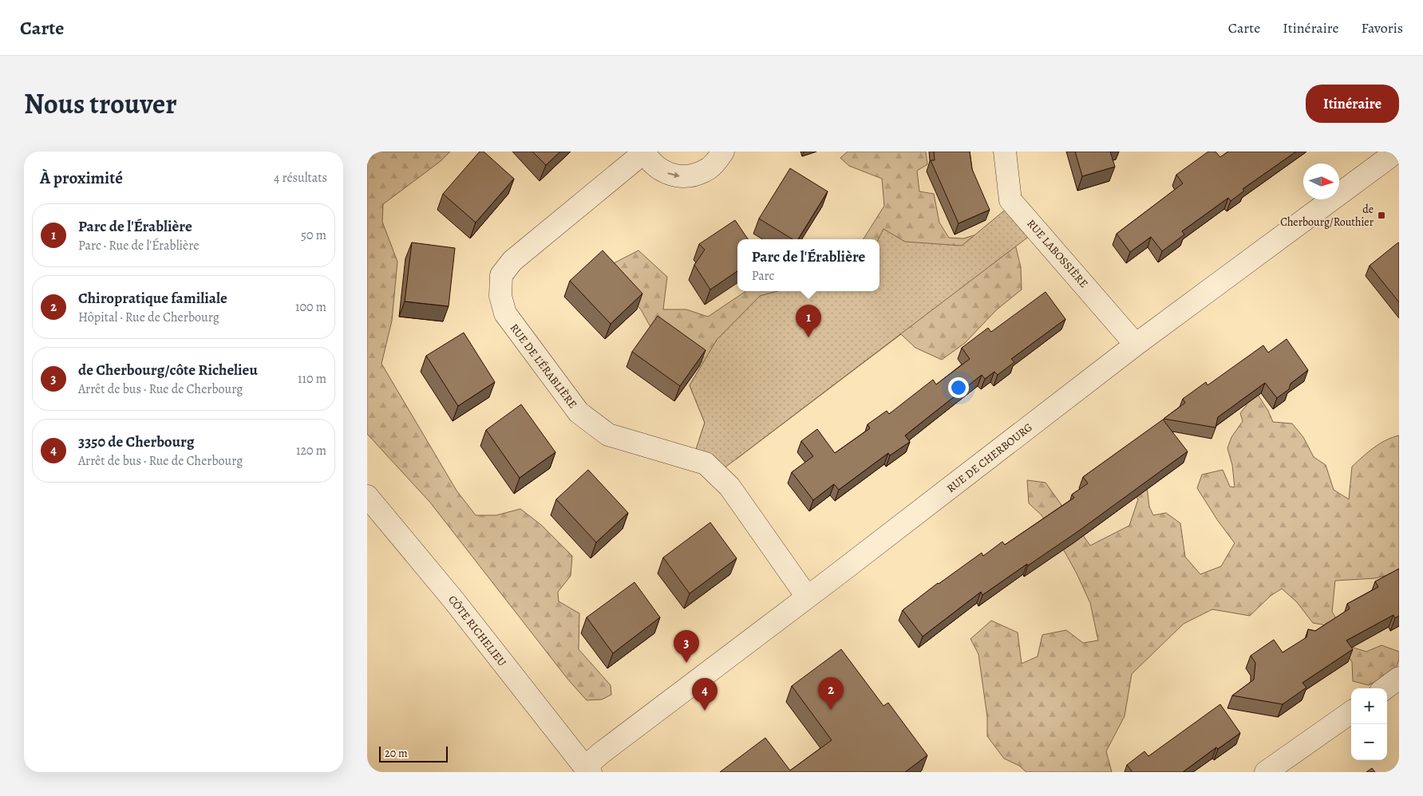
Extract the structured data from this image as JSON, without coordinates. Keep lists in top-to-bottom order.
{
  "streets": {
    "street": [
      "RUE LABOSSIÈRE",
      "RUE DE L'ÉRABLIÈRE",
      "RUE DE CHERBOURG",
      "CÔTE RICHELIEU"
    ]
  },
  "crossings": [
    ["RUE LABOSSIÈRE", "RUE DE CHERBOURG"],
    ["RUE DE L'ÉRABLIÈRE", "RUE DE CHERBOURG"],
    ["RUE DE CHERBOURG", "CÔTE RICHELIEU"]
  ],
  "places": {
    "transit": ["de Cherbourg/Routhier"]
  },
  "scale_bar": "20 m",
  "north": "right",
  "page": {
    "header": "Carte",
    "nav": ["Carte", "Itinéraire", "Favoris"],
    "title": "Nous trouver",
    "buttons": "Itinéraire",
    "heading": ["À proximité", "4 résultats"],
    "list": [
      {
        "mark": "1",
        "name": "Parc de l'Érablière",
        "note": "Parc · Rue de l'Érablière",
        "value": "50 m"
      },
      {
        "mark": "2",
        "name": "Chiropratique familiale",
        "note": "Hôpital · Rue de Cherbourg",
        "value": "100 m"
      },
      {
        "mark": "3",
        "name": "de Cherbourg/côte Richelieu",
        "note": "Arrêt de bus · Rue de Cherbourg",
        "value": "110 m"
      },
      {
        "mark": "4",
        "name": "3350 de Cherbourg",
        "note": "Arrêt de bus · Rue de Cherbourg",
        "value": "120 m"
      }
    ],
    "popup": ["Parc de l'Érablière", "Parc"],
    "pins": [
      "1",
      "3",
      "2",
      "4"
    ],
    "map_buttons": ["+", "−"],
    "scale": "20 m"
  }
}
